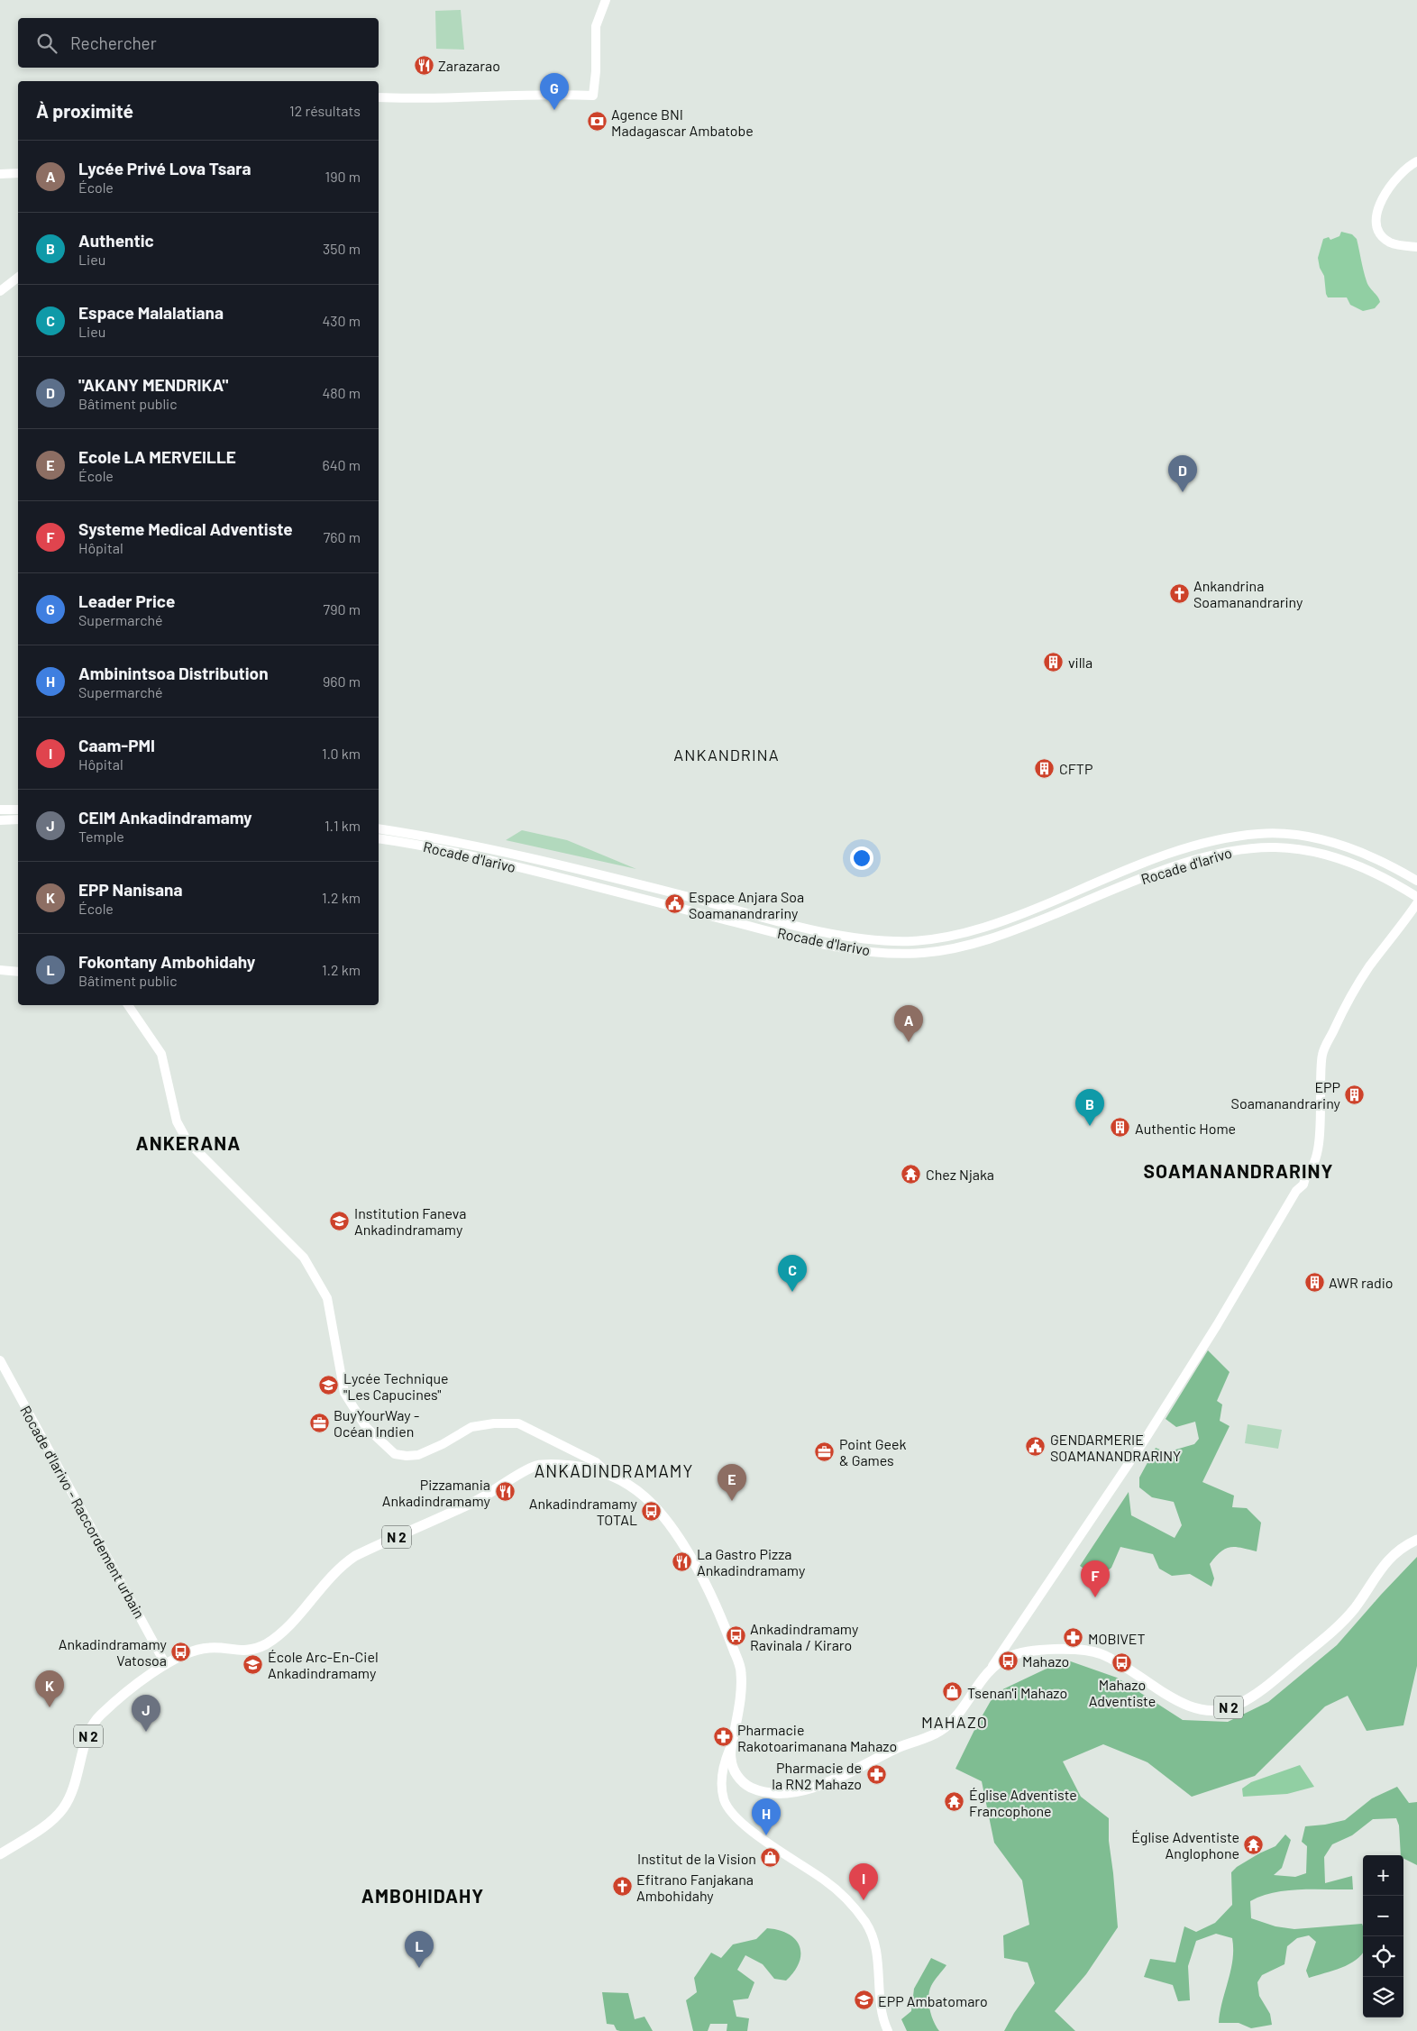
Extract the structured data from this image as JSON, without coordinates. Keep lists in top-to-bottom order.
{
  "streets": {
    "main road": ["Rocade d'Iarivo", "Rocade d'Iarivo - Raccordement urbain", "N 2"]
  },
  "crossings": [
    ["Rocade d'Iarivo - Raccordement urbain", "N 2"]
  ],
  "districts": [
    "ANKANDRINA",
    "ANKERANA",
    "SOAMANANDRARINY",
    "ANKADINDRAMAMY",
    "MAHAZO",
    "AMBOHIDAHY"
  ],
  "places": {
    "restaurant": ["Zarazarao", "Pizzamania Ankadindramamy", "La Gastro Pizza Ankadindramamy"],
    "bank": ["Agence BNI Madagascar Ambatobe"],
    "church": ["Ankandrina Soamanandrariny", "Efitrano Fanjakana Ambohidahy"],
    "building": [
      "villa",
      "CFTP",
      "EPP Soamanandrariny",
      "Authentic Home",
      "AWR radio"
    ],
    "public building": ["Espace Anjara Soa Soamanandrariny", "GENDARMERIE SOAMANANDRARINY"],
    "temple": ["Chez Njaka", "Église Adventiste Francophone", "Église Adventiste Anglophone"],
    "school or university": [
      "Institution Faneva Ankadindramamy",
      "Lycée Technique \"Les Capucines\"",
      "École Arc-En-Ciel Ankadindramamy",
      "EPP Ambatomaro"
    ],
    "office": ["BuyYourWay - Océan Indien", "Point Geek & Games"],
    "bus stop": [
      "Ankadindramamy TOTAL",
      "Ankadindramamy Ravinala / Kiraro",
      "Ankadindramamy Vatosoa",
      "Mahazo",
      "Mahazo Adventiste"
    ],
    "pharmacy": ["MOBIVET", "Pharmacie Rakotoarimanana Mahazo", "Pharmacie de la RN2 Mahazo"],
    "shop": ["Tsenan'i Mahazo", "Institut de la Vision"]
  },
  "page": {
    "search": "Rechercher",
    "pins": [
      "G",
      "D",
      "A",
      "B",
      "C",
      "E",
      "F",
      "K",
      "J",
      "H",
      "I",
      "L"
    ],
    "heading": ["À proximité", "12 résultats"],
    "list": [
      {
        "mark": "A",
        "name": "Lycée Privé Lova Tsara",
        "note": "École",
        "value": "190 m"
      },
      {
        "mark": "B",
        "name": "Authentic",
        "note": "Lieu",
        "value": "350 m"
      },
      {
        "mark": "C",
        "name": "Espace Malalatiana",
        "note": "Lieu",
        "value": "430 m"
      },
      {
        "mark": "D",
        "name": "\"AKANY MENDRIKA\"",
        "note": "Bâtiment public",
        "value": "480 m"
      },
      {
        "mark": "E",
        "name": "Ecole LA MERVEILLE",
        "note": "École",
        "value": "640 m"
      },
      {
        "mark": "F",
        "name": "Systeme Medical Adventiste",
        "note": "Hôpital",
        "value": "760 m"
      },
      {
        "mark": "G",
        "name": "Leader Price",
        "note": "Supermarché",
        "value": "790 m"
      },
      {
        "mark": "H",
        "name": "Ambinintsoa Distribution",
        "note": "Supermarché",
        "value": "960 m"
      },
      {
        "mark": "I",
        "name": "Caam-PMI",
        "note": "Hôpital",
        "value": "1.0 km"
      },
      {
        "mark": "J",
        "name": "CEIM Ankadindramamy",
        "note": "Temple",
        "value": "1.1 km"
      },
      {
        "mark": "K",
        "name": "EPP Nanisana",
        "note": "École",
        "value": "1.2 km"
      },
      {
        "mark": "L",
        "name": "Fokontany Ambohidahy",
        "note": "Bâtiment public",
        "value": "1.2 km"
      }
    ],
    "map_buttons": ["+", "−"]
  }
}
